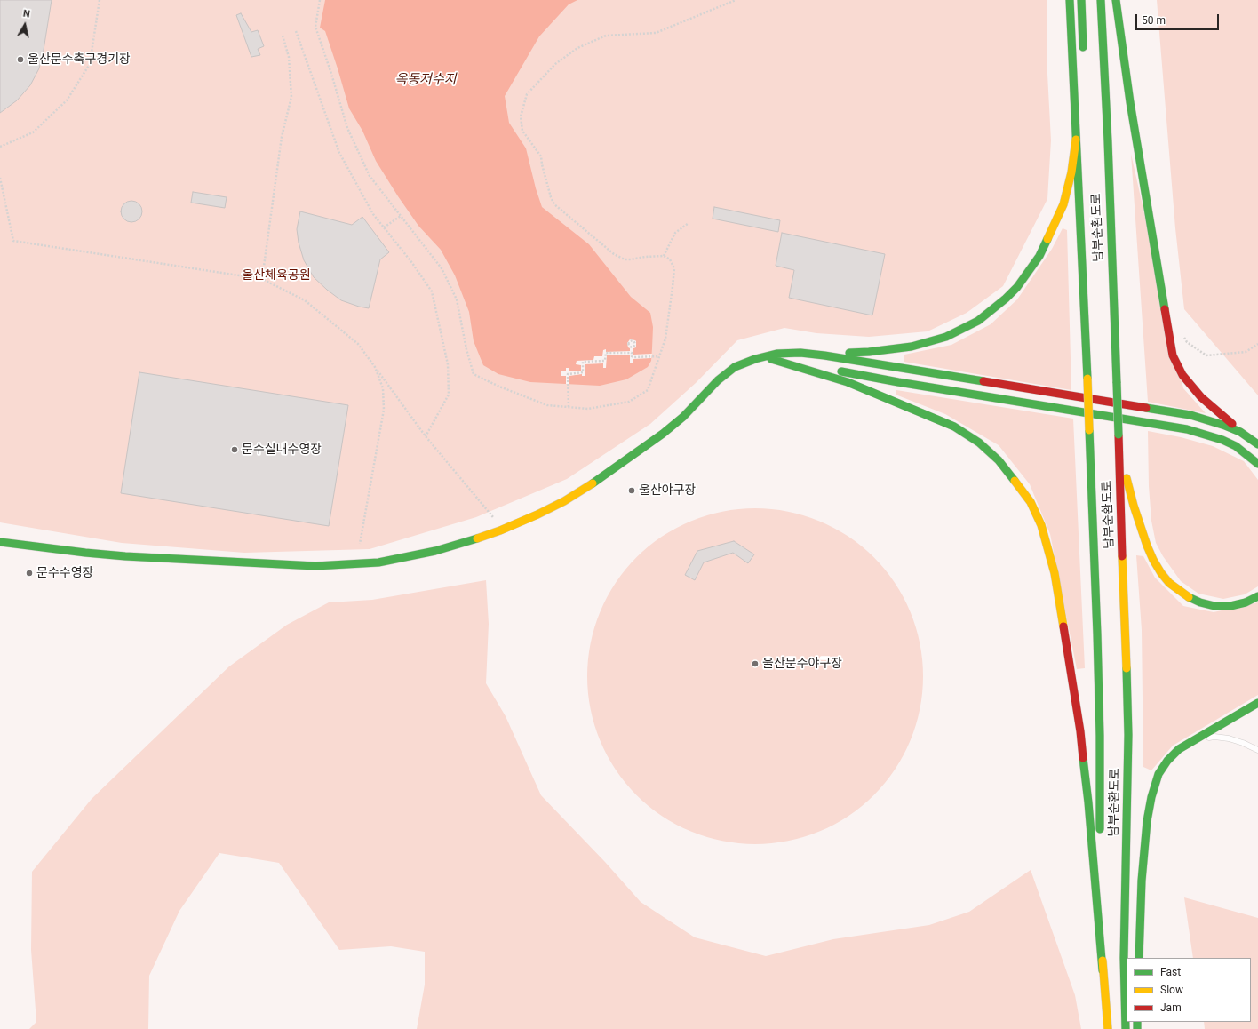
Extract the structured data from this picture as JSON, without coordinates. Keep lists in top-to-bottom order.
{
  "streets": {
    "main road": ["남부순환도로"]
  },
  "water": ["옥동저수지"],
  "parks": ["울산체육공원"],
  "places": [
    "울산문수축구경기장",
    "문수실내수영장",
    "울산야구장",
    "문수수영장",
    "울산문수야구장"
  ],
  "legend": ["Fast", "Slow", "Jam"],
  "scale_bar": "50 m",
  "north": "top"
}
